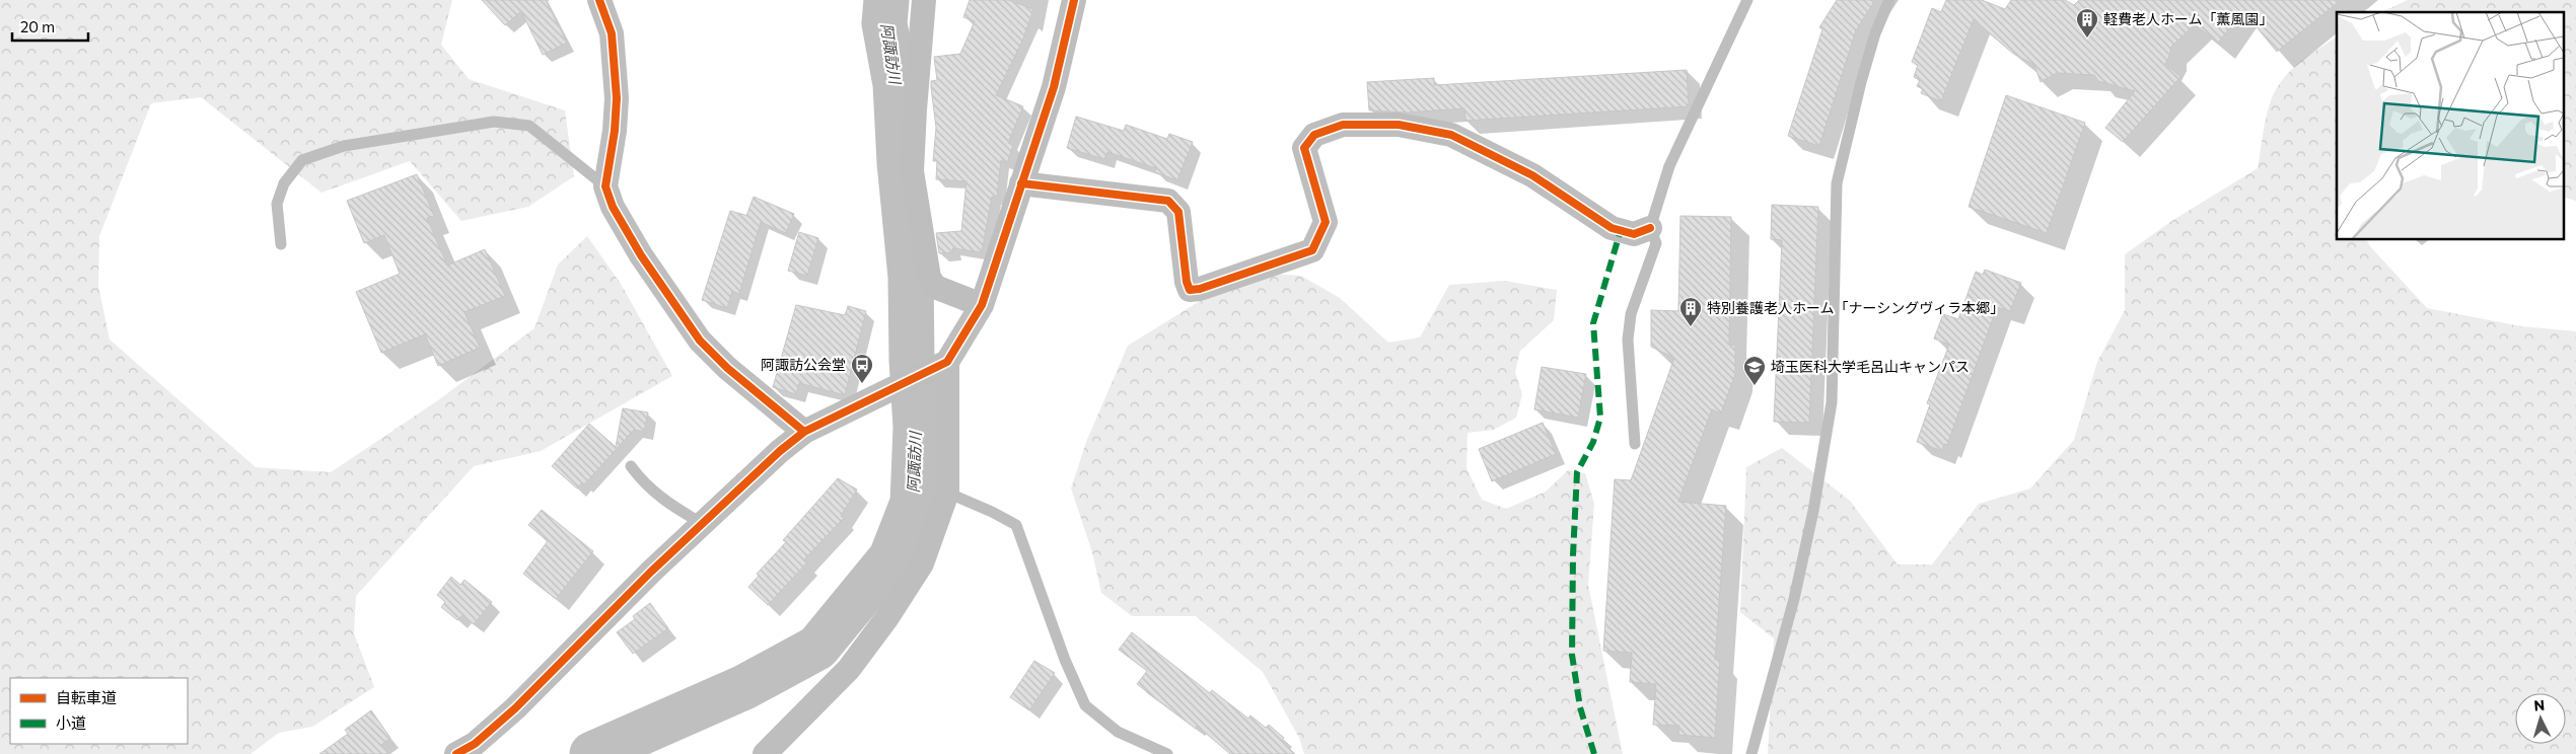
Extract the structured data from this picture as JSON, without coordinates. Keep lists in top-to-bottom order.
{
  "water": ["阿諏訪川"],
  "places": {
    "building": ["軽費老人ホーム「薫風園」", "特別養護老人ホーム「ナーシングヴィラ本郷」"],
    "bus stop": ["阿諏訪公会堂"],
    "school or university": ["埼玉医科大学毛呂山キャンパス"]
  },
  "legend": ["自転車道", "小道"],
  "scale_bar": "20 m",
  "north": "top"
}
